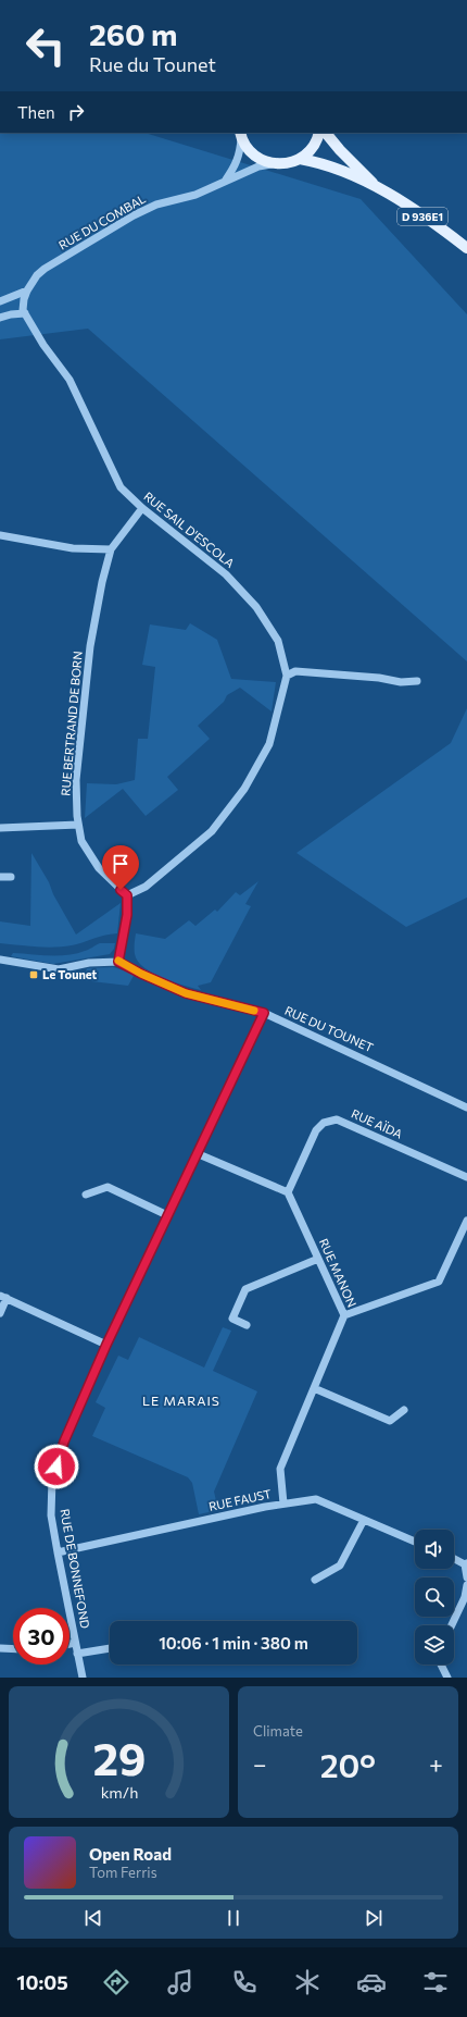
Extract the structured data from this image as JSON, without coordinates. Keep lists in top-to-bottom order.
{
  "streets": {
    "main road": ["D 936E1"],
    "street": [
      "RUE DU COMBAL",
      "RUE SAIL D'ESCOLA",
      "RUE BERTRAND DE BORN",
      "RUE DU TOUNET",
      "RUE AÏDA",
      "RUE MANON",
      "RUE FAUST",
      "RUE DE BONNEFOND"
    ]
  },
  "crossings": [
    ["RUE SAIL D'ESCOLA", "RUE BERTRAND DE BORN"],
    ["RUE DU TOUNET", "RUE DE BONNEFOND"],
    ["RUE AÏDA", "RUE MANON"],
    ["RUE MANON", "RUE FAUST"],
    ["RUE FAUST", "RUE DE BONNEFOND"]
  ],
  "districts": ["LE MARAIS"],
  "places": {
    "transit": ["Le Tounet"]
  },
  "page": {
    "turn": ["260 m", "Rue du Tounet"],
    "then": "Then",
    "limit": "30",
    "trip": "10:06 · 1 min · 380 m",
    "tile": "Climate",
    "heat": ["−", "20°", "+"],
    "song": ["Open Road", "Tom Ferris"],
    "tabs": "10:05",
    "gauge": ["29", "km/h"]
  }
}
